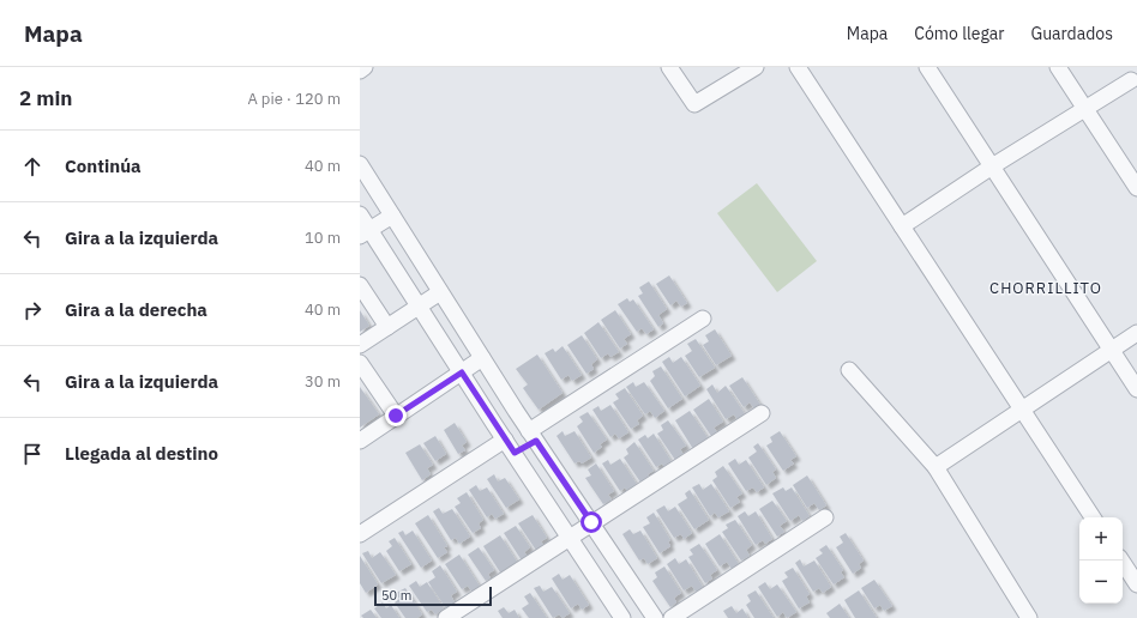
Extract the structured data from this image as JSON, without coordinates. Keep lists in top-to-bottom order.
{
  "districts": ["CHORRILLITO"],
  "scale_bar": "50 m",
  "page": {
    "header": "Mapa",
    "nav": ["Mapa", "Cómo llegar", "Guardados"],
    "heading": ["2 min", "A pie · 120 m"],
    "list": [
      ["Continúa", "40 m"],
      ["Gira a la izquierda", "10 m"],
      ["Gira a la derecha", "40 m"],
      ["Gira a la izquierda", "30 m"],
      "Llegada al destino"
    ],
    "map_buttons": ["+", "−"],
    "scale": "50 m"
  }
}
